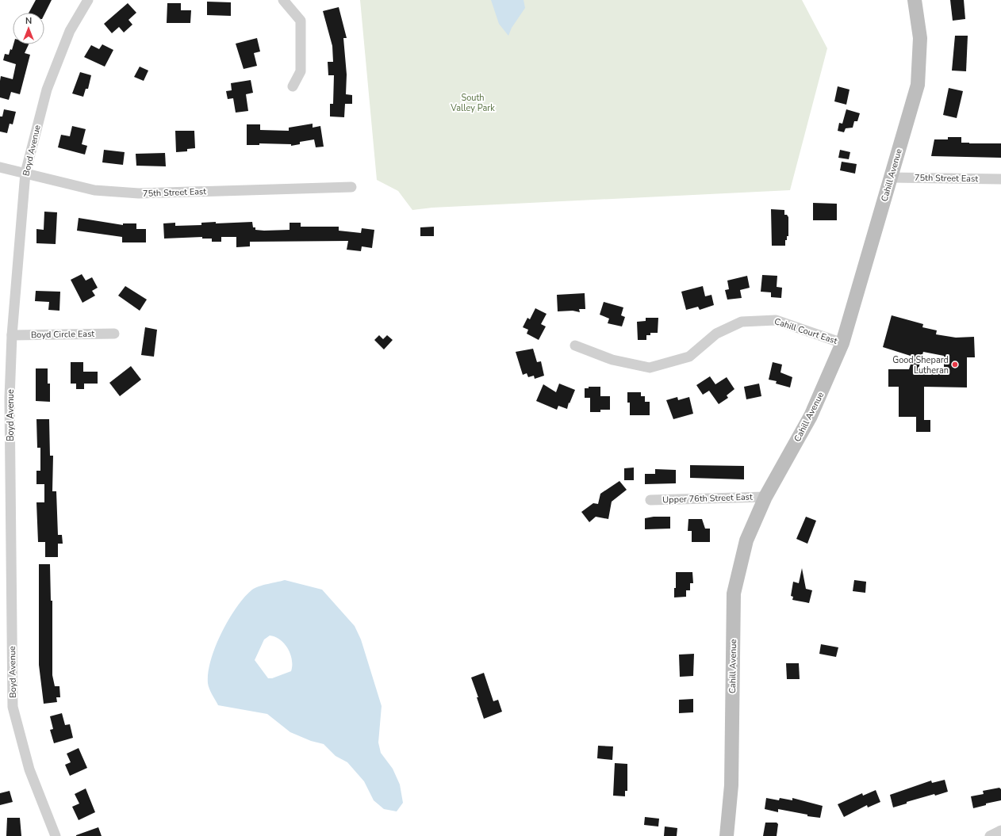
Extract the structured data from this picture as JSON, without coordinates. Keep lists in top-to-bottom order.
{
  "streets": {
    "street": [
      "Boyd Avenue",
      "Cahill Avenue",
      "75th Street East",
      "Cahill Court East",
      "Boyd Circle East",
      "Upper 76th Street East"
    ]
  },
  "crossings": [
    ["Boyd Avenue", "75th Street East"],
    ["Boyd Avenue", "Boyd Circle East"],
    ["Cahill Avenue", "75th Street East"],
    ["Cahill Avenue", "Cahill Court East"],
    ["Cahill Avenue", "Upper 76th Street East"]
  ],
  "parks": ["South Valley Park"],
  "places": ["Good Shepard Lutheran"],
  "north": "top"
}
